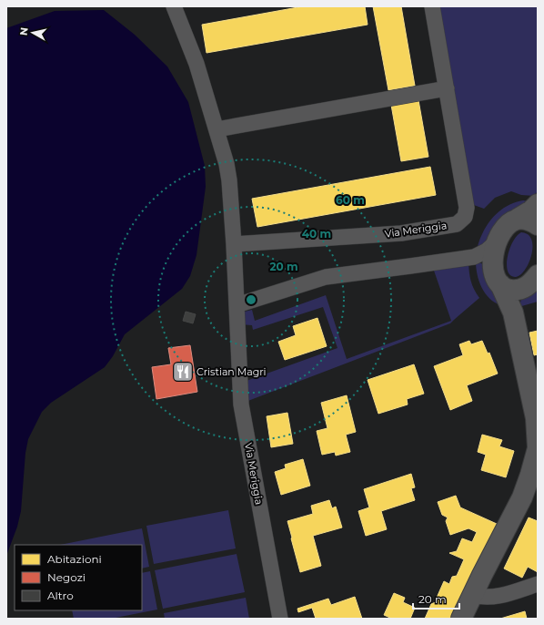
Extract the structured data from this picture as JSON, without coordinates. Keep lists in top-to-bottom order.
{
  "streets": {
    "street": ["Via Meriggia"]
  },
  "places": {
    "restaurant": ["Cristian Magri"]
  },
  "legend": ["Abitazioni", "Negozi", "Altro"],
  "scale_bar": "20 m",
  "north": "left",
  "rings": ["60 m", "40 m", "20 m"]
}
